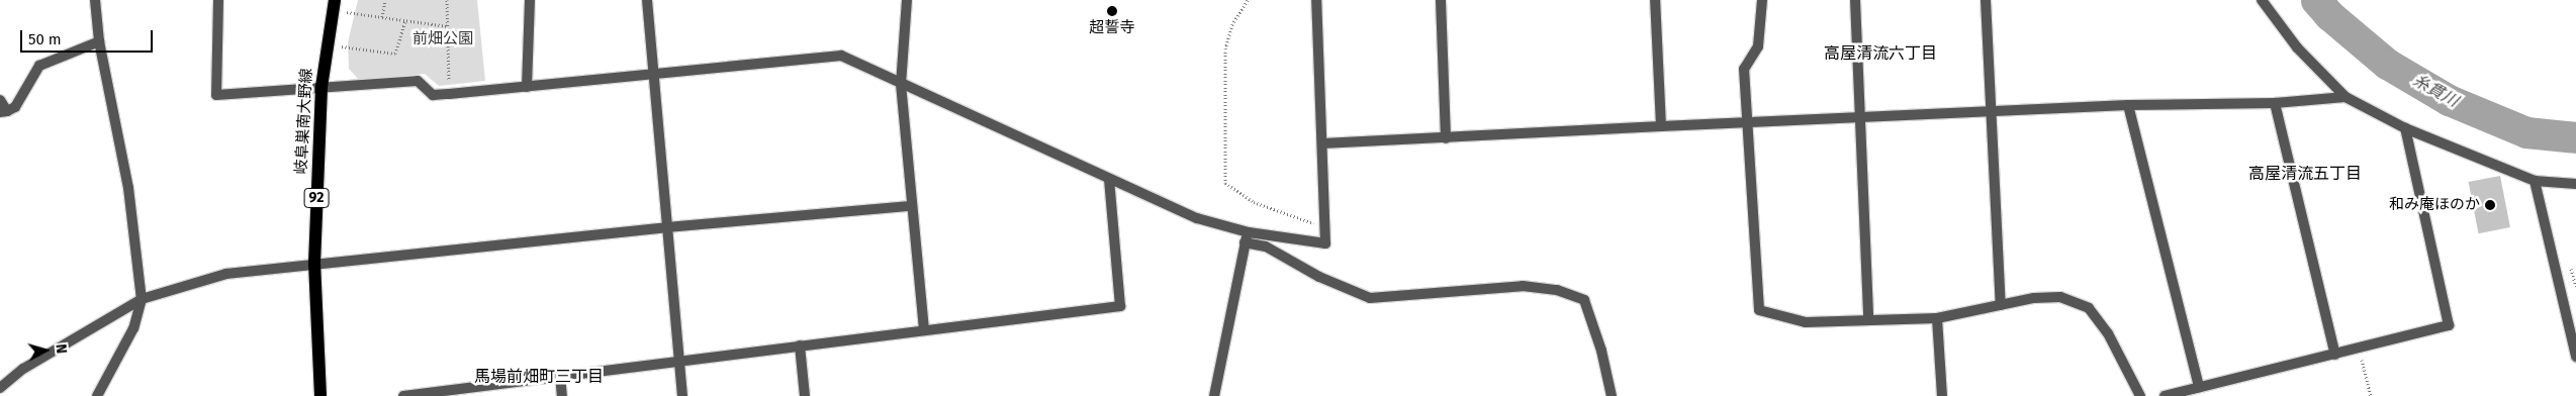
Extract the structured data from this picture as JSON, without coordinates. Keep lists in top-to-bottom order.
{
  "streets": {
    "main road": ["岐阜巣南大野線", "92"]
  },
  "districts": ["高屋清流六丁目", "高屋清流五丁目", "馬場前畑町三丁目"],
  "water": ["糸貫川"],
  "parks": ["前畑公園"],
  "places": ["超誓寺", "和み庵ほのか"],
  "scale_bar": "50 m",
  "north": "right"
}
